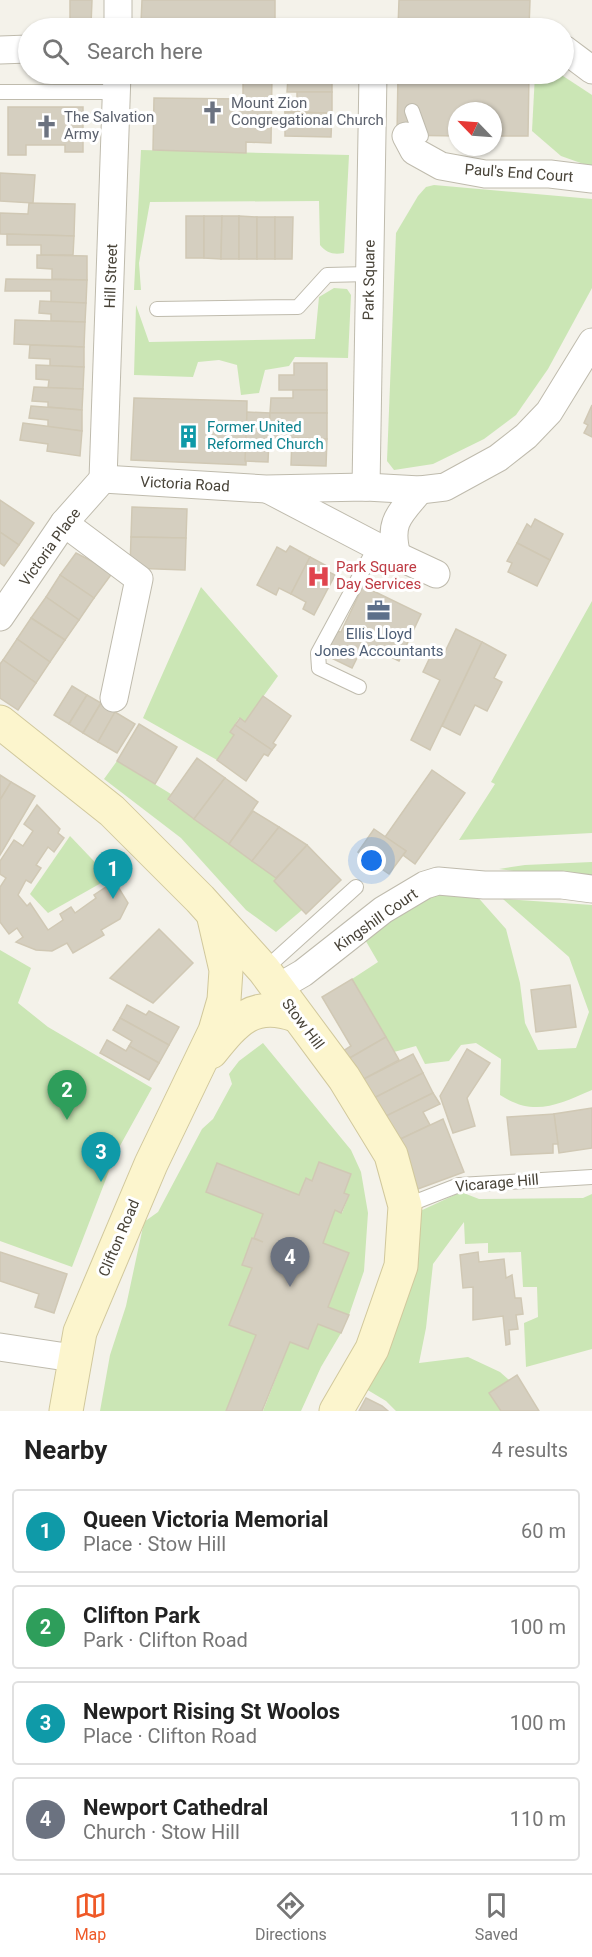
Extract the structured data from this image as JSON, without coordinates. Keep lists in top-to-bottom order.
{
  "streets": {
    "street": [
      "Paul's End Court",
      "Hill Street",
      "Park Square",
      "Victoria Road",
      "Victoria Place",
      "Kingshill Court",
      "Stow Hill",
      "Clifton Road"
    ],
    "lane": ["Vicarage Hill"]
  },
  "crossings": [
    ["Hill Street", "Victoria Road"],
    ["Hill Street", "Victoria Place"],
    ["Park Square", "Victoria Road"],
    ["Victoria Road", "Victoria Place"],
    ["Kingshill Court", "Stow Hill"],
    ["Stow Hill", "Vicarage Hill"],
    ["Stow Hill", "Clifton Road"]
  ],
  "places": {
    "church": ["Mount Zion Congregational Church", "The Salvation Army"],
    "building": ["Former United Reformed Church"],
    "hospital": ["Park Square Day Services"],
    "office": ["Ellis Lloyd Jones Accountants"]
  },
  "north": "top left",
  "page": {
    "search": "Search here",
    "pins": [
      "1",
      "2",
      "3",
      "4"
    ],
    "heading": ["Nearby", "4 results"],
    "list": [
      {
        "mark": "1",
        "name": "Queen Victoria Memorial",
        "note": "Place · Stow Hill",
        "value": "60 m"
      },
      {
        "mark": "2",
        "name": "Clifton Park",
        "note": "Park · Clifton Road",
        "value": "100 m"
      },
      {
        "mark": "3",
        "name": "Newport Rising St Woolos",
        "note": "Place · Clifton Road",
        "value": "100 m"
      },
      {
        "mark": "4",
        "name": "Newport Cathedral",
        "note": "Church · Stow Hill",
        "value": "110 m"
      }
    ],
    "nav": ["Map", "Directions", "Saved"]
  }
}
